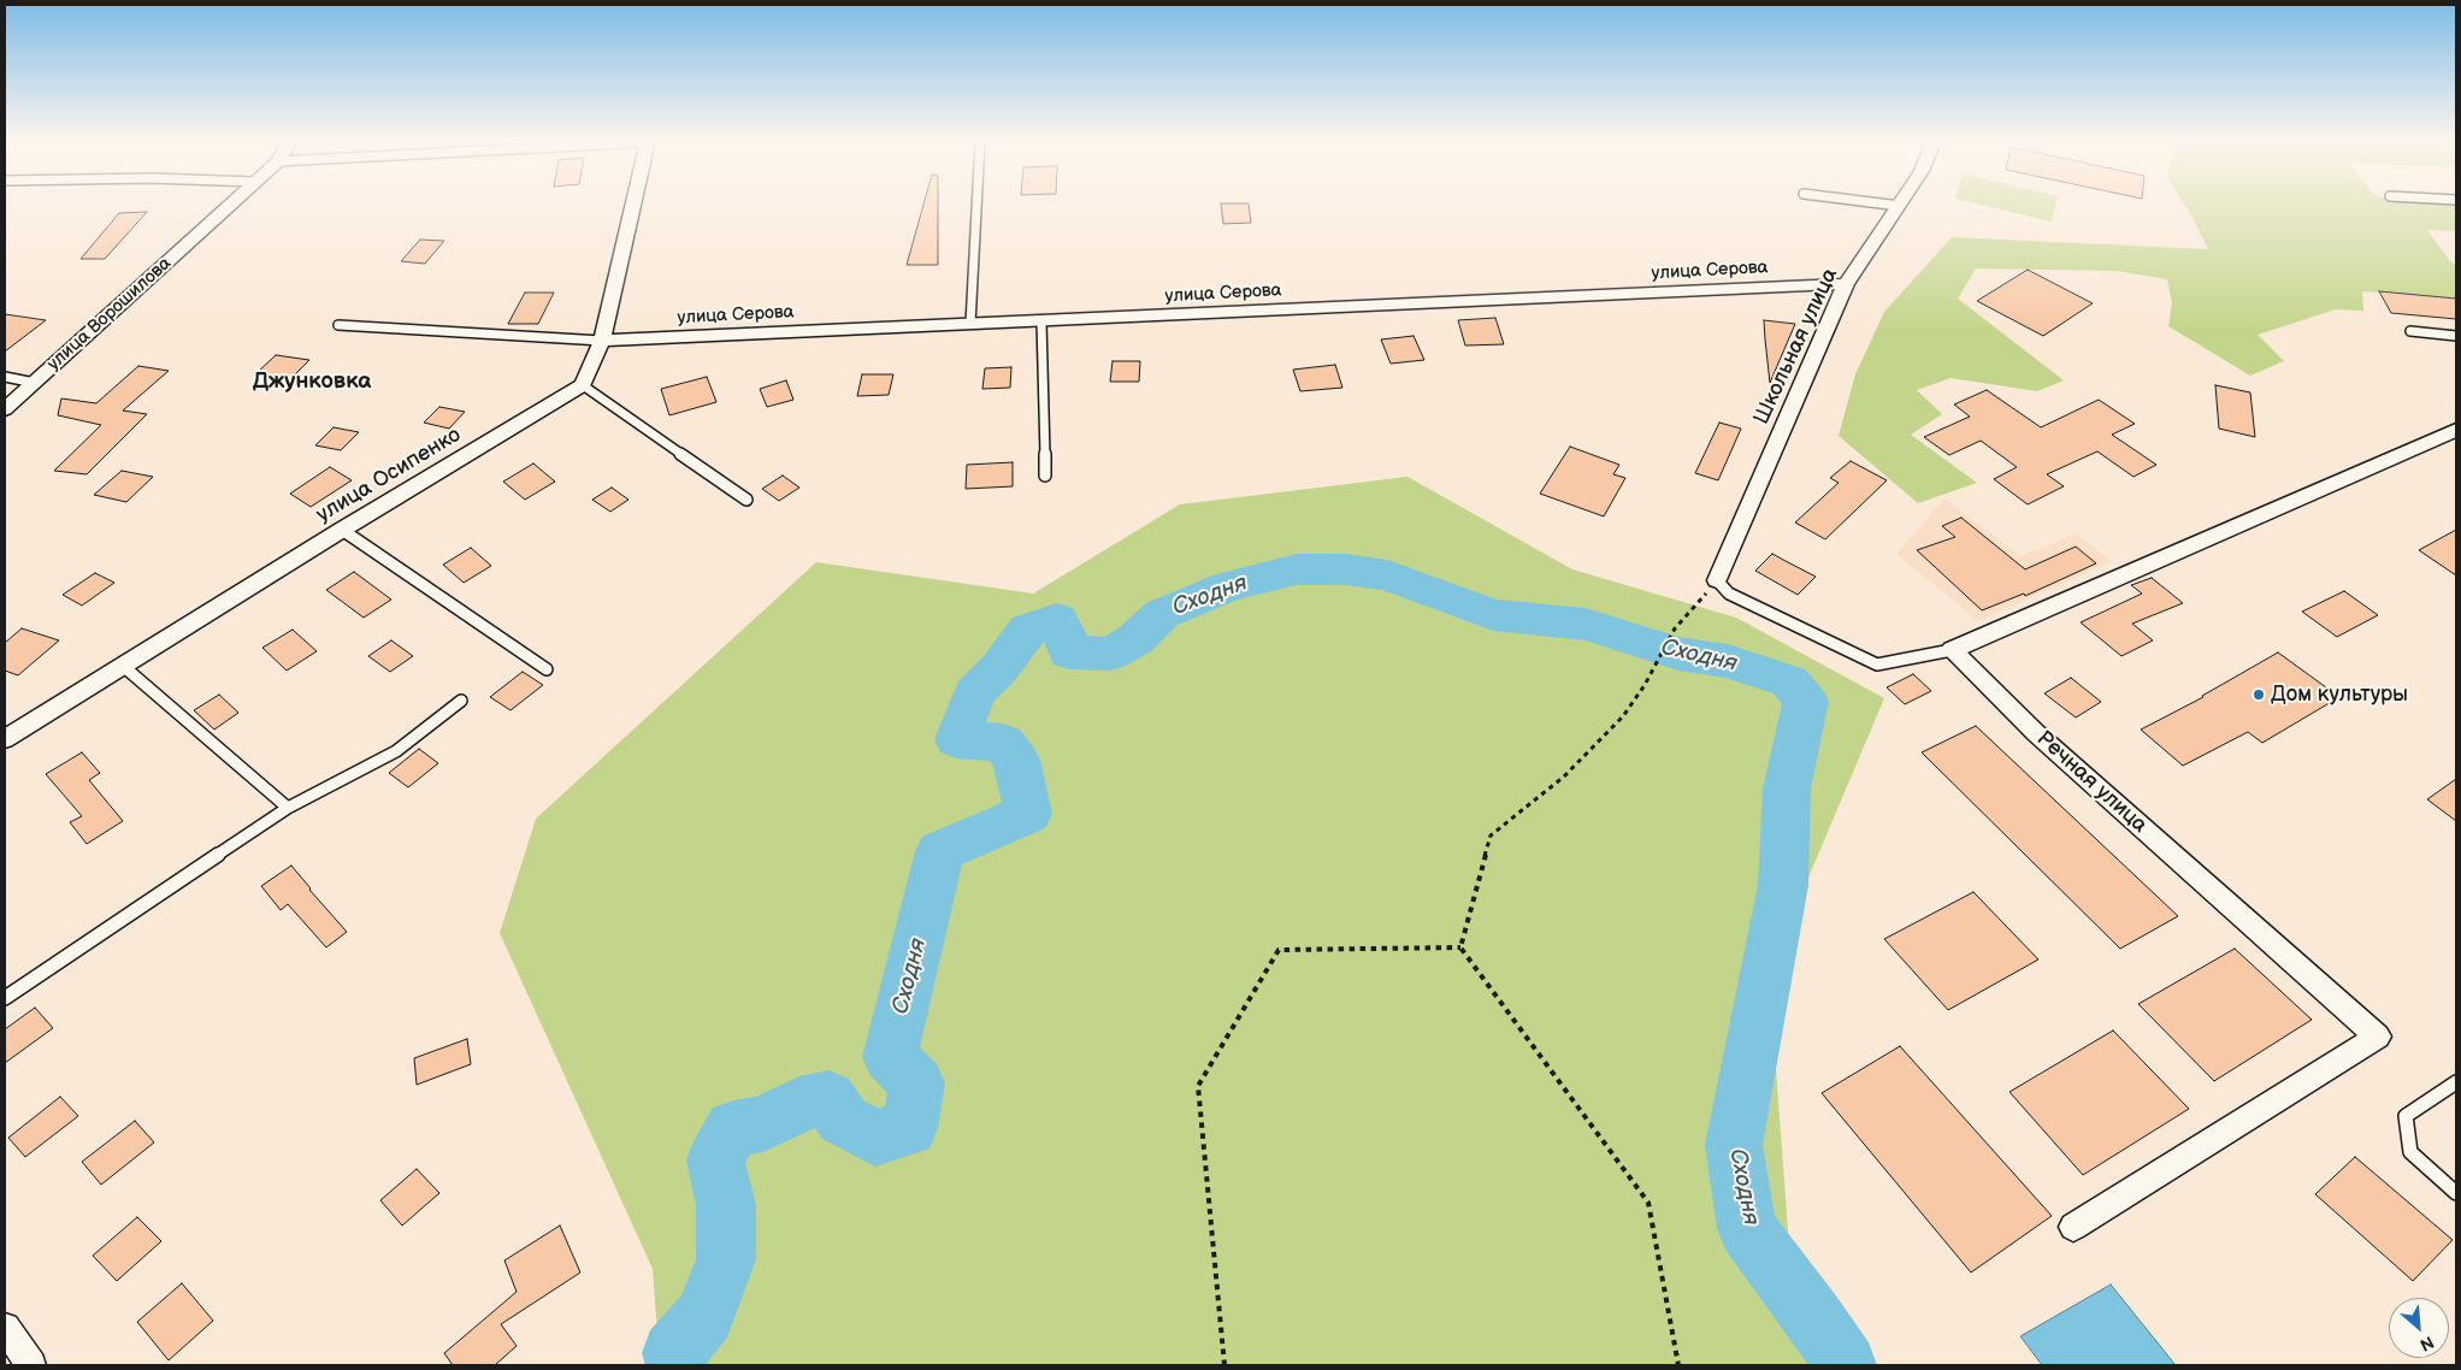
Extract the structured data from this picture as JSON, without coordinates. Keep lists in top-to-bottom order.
{
  "streets": {
    "street": [
      "улица Серова",
      "улица Ворошилова",
      "Школьная улица",
      "улица Осипенко",
      "Речная улица"
    ]
  },
  "crossings": [
    ["улица Серова", "Школьная улица"]
  ],
  "districts": ["Джунковка"],
  "water": ["Сходня"],
  "places": ["Дом культуры"],
  "north": "bottom right"
}
